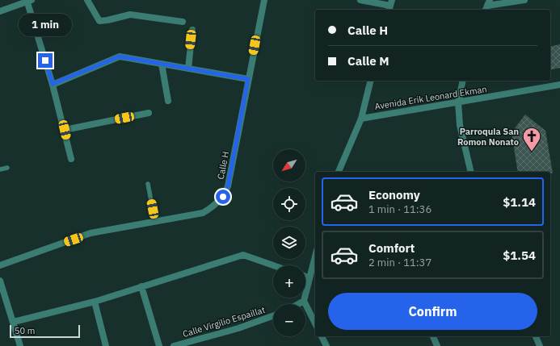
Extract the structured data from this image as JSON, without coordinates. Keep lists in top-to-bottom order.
{
  "streets": {
    "street": ["Avenida Erik Leonard Ekman", "Calle H", "Calle Virgilio Espaillat"]
  },
  "places": {
    "church": ["Parroquia San Romon Nonato"]
  },
  "scale_bar": "50 m",
  "north": "bottom left",
  "page": {
    "banner": ["Calle H", "Calle M"],
    "bubble": "1 min",
    "map_buttons": ["+", "−"],
    "list": [
      {
        "name": "Economy",
        "note": "1 min · 11:36",
        "value": "$1.14"
      },
      {
        "name": "Comfort",
        "note": "2 min · 11:37",
        "value": "$1.54"
      }
    ],
    "buttons": "Confirm",
    "scale": "50 m"
  }
}
